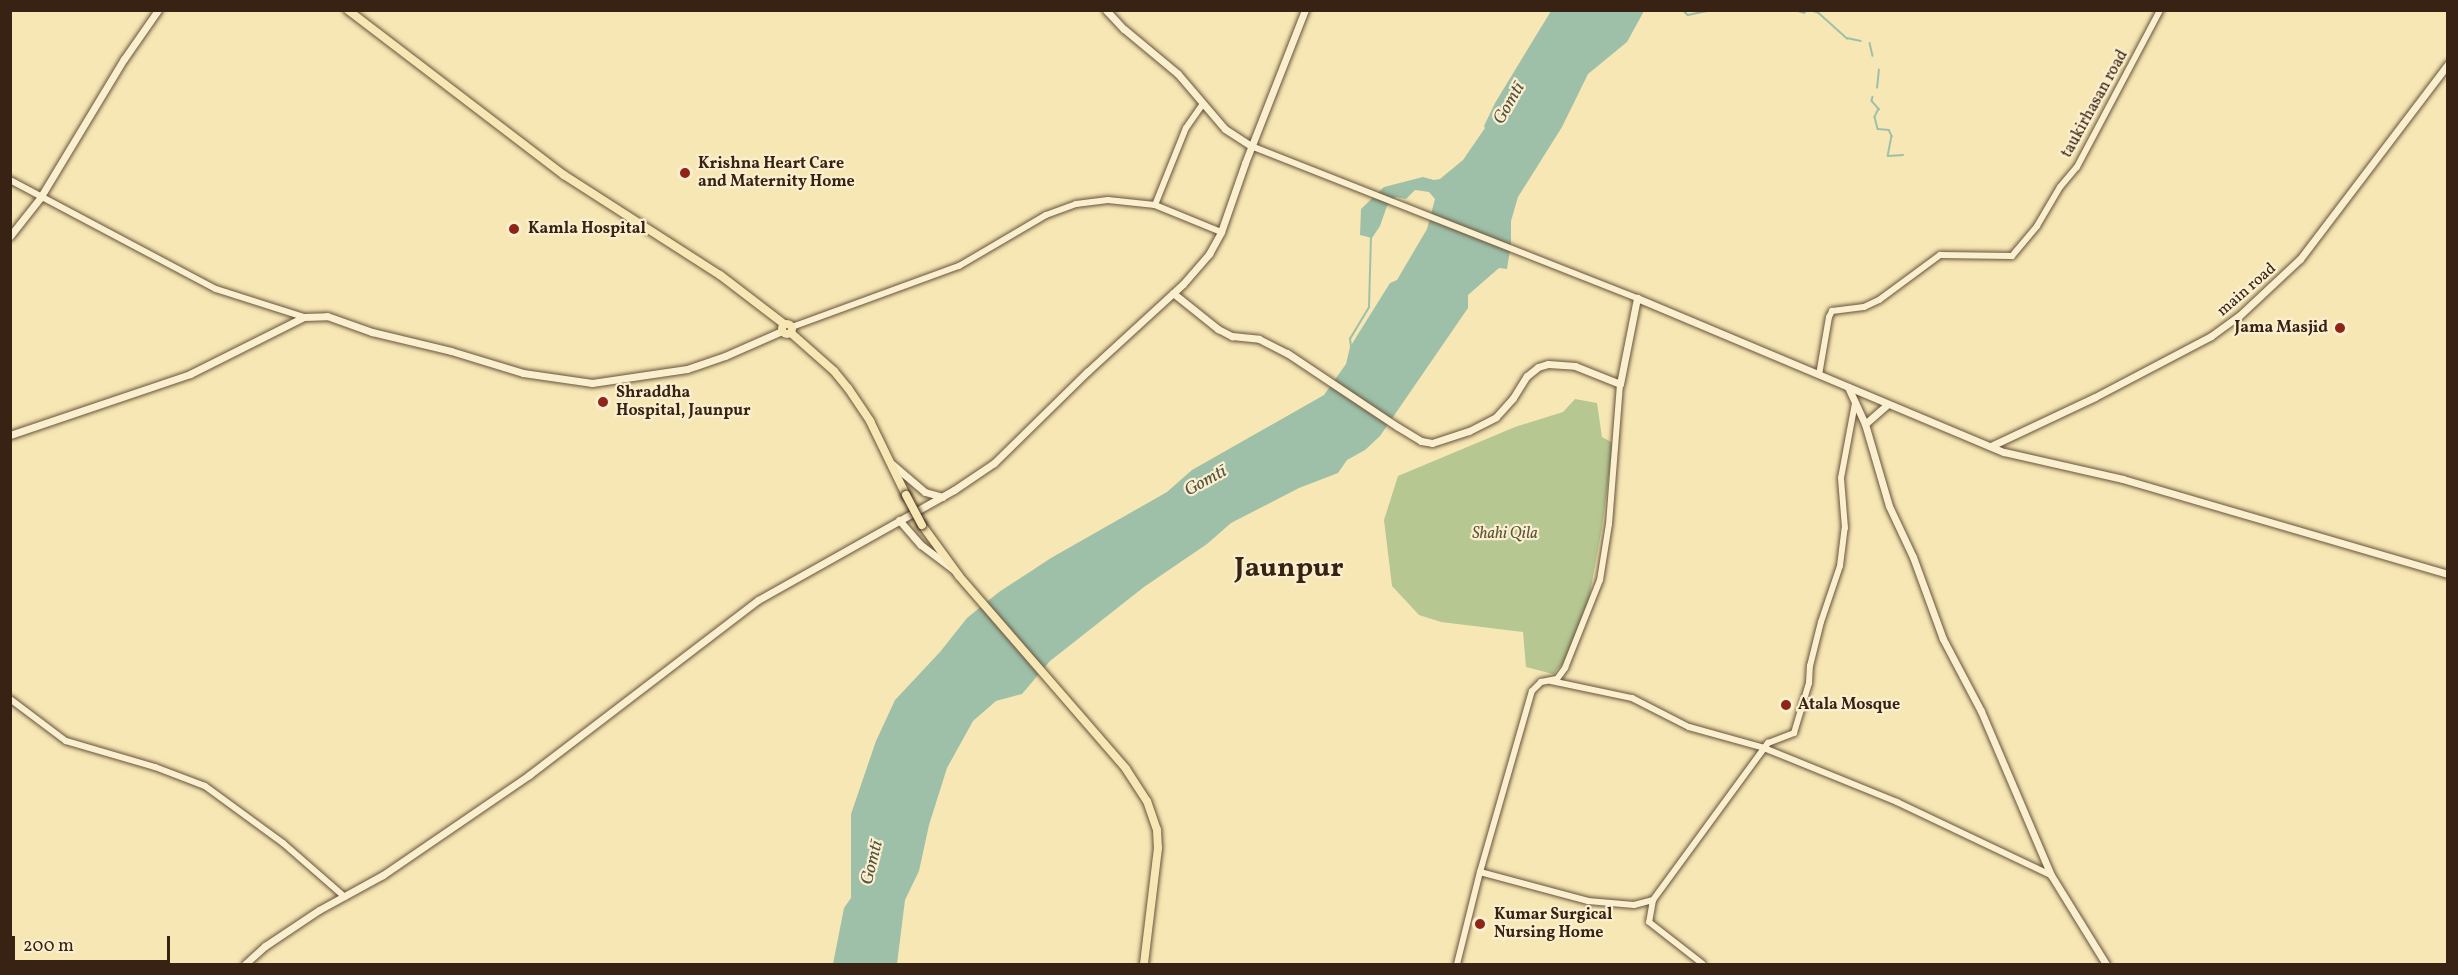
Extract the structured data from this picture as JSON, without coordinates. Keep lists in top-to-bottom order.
{
  "streets": {
    "main road": ["main road"],
    "street": ["taukirhasan road"]
  },
  "districts": ["Jaunpur"],
  "water": ["Gomtī"],
  "parks": ["Shahi Qila"],
  "places": [
    "Krishna Heart Care and Maternity Home",
    "Kamla Hospital",
    "Jama Masjid",
    "Shraddha Hospital, Jaunpur",
    "Atala Mosque",
    "Kumar Surgical Nursing Home"
  ],
  "scale_bar": "200 m"
}
